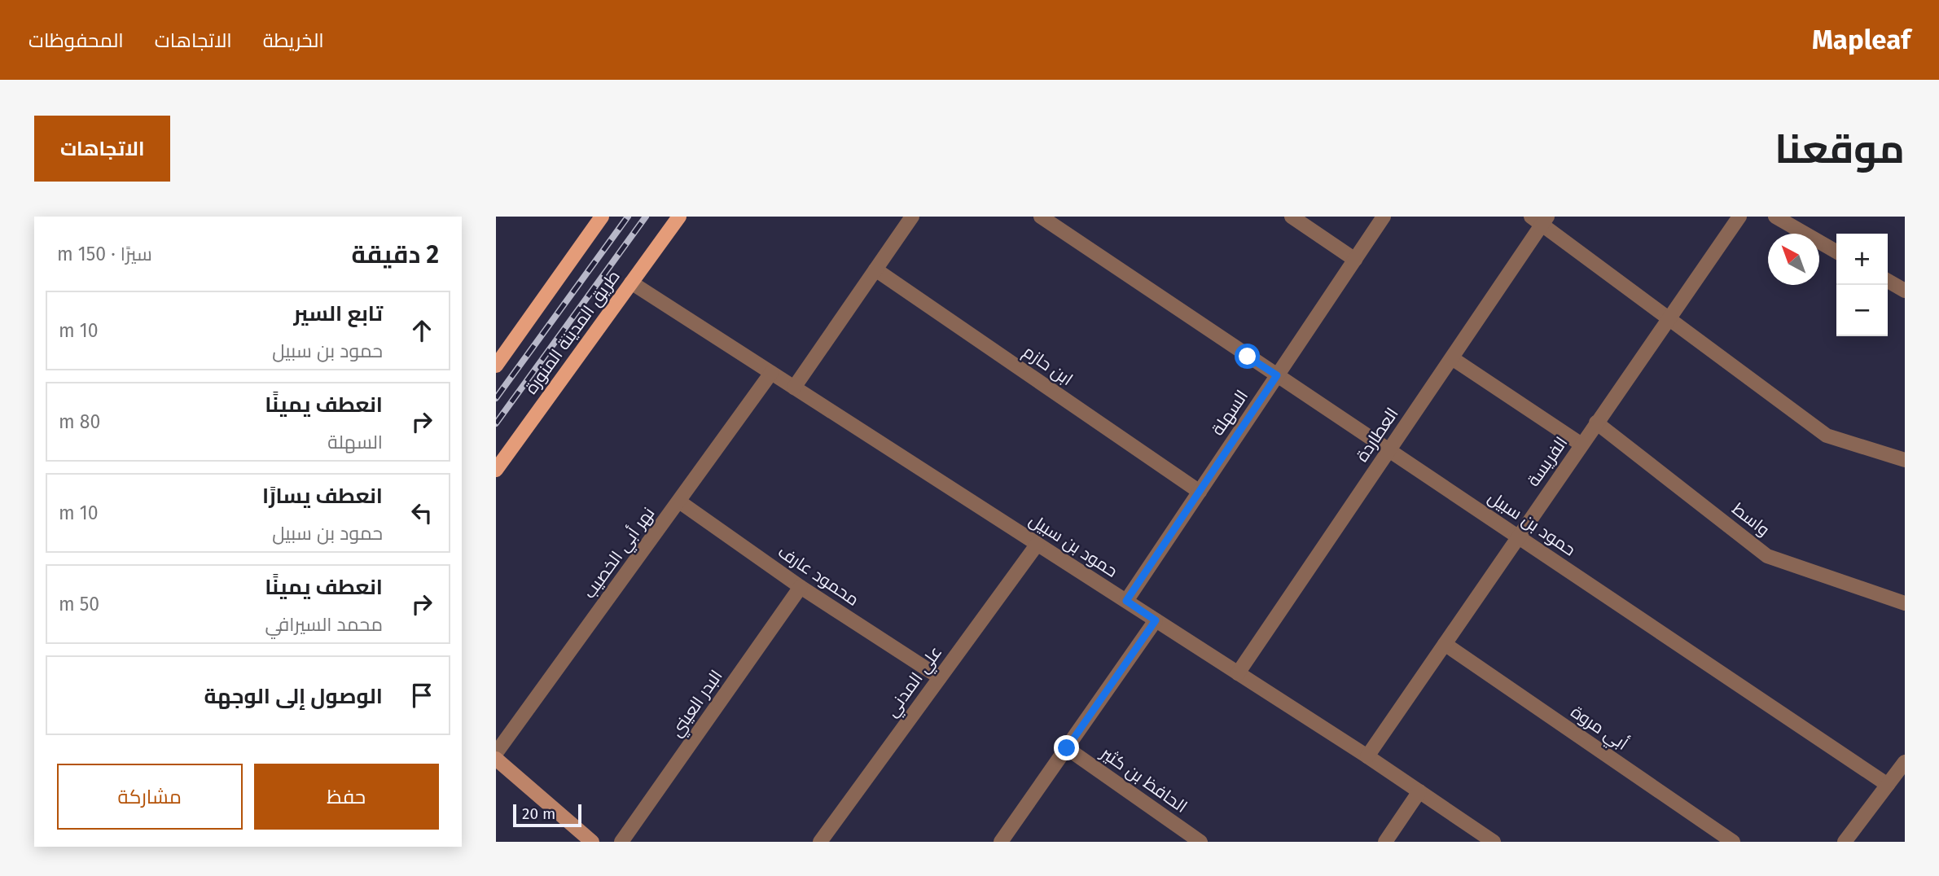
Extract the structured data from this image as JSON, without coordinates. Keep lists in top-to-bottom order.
{
  "streets": {
    "main road": ["طريق المدينة المنورة"],
    "street": [
      "ابن حازم",
      "السهلة",
      "العطاردة",
      "الفريسة",
      "واسط",
      "حمود بن سبيل",
      "نهر أبي الخصيب",
      "محمود عارف",
      "علي المدني",
      "البدر العيني",
      "أبي مروة",
      "الحافظ بن كثير"
    ]
  },
  "crossings": [
    ["طريق المدينة المنورة", "حمود بن سبيل"],
    ["ابن حازم", "السهلة"],
    ["السهلة", "حمود بن سبيل"],
    ["العطاردة", "حمود بن سبيل"],
    ["الفريسة", "واسط"],
    ["الفريسة", "حمود بن سبيل"],
    ["الفريسة", "أبي مروة"],
    ["حمود بن سبيل", "نهر أبي الخصيب"],
    ["حمود بن سبيل", "علي المدني"],
    ["نهر أبي الخصيب", "محمود عارف"],
    ["محمود عارف", "علي المدني"],
    ["محمود عارف", "البدر العيني"]
  ],
  "scale_bar": "20 m",
  "north": "top left",
  "page": {
    "header": "Mapleaf",
    "nav": ["الخريطة", "الاتجاهات", "المحفوظات"],
    "title": "موقعنا",
    "buttons": [
      "الاتجاهات",
      ["حفظ", "مشاركة"]
    ],
    "heading": ["2 دقيقة", "سيرًا · 150 m"],
    "map_buttons": ["+", "−"],
    "list": [
      ["تابع السير", "حمود بن سبيل", "10 m"],
      ["انعطف يمينًا", "السهلة", "80 m"],
      ["انعطف يسارًا", "حمود بن سبيل", "10 m"],
      ["انعطف يمينًا", "محمد السيرافي", "50 m"],
      "الوصول إلى الوجهة"
    ],
    "scale": "20 m"
  }
}
